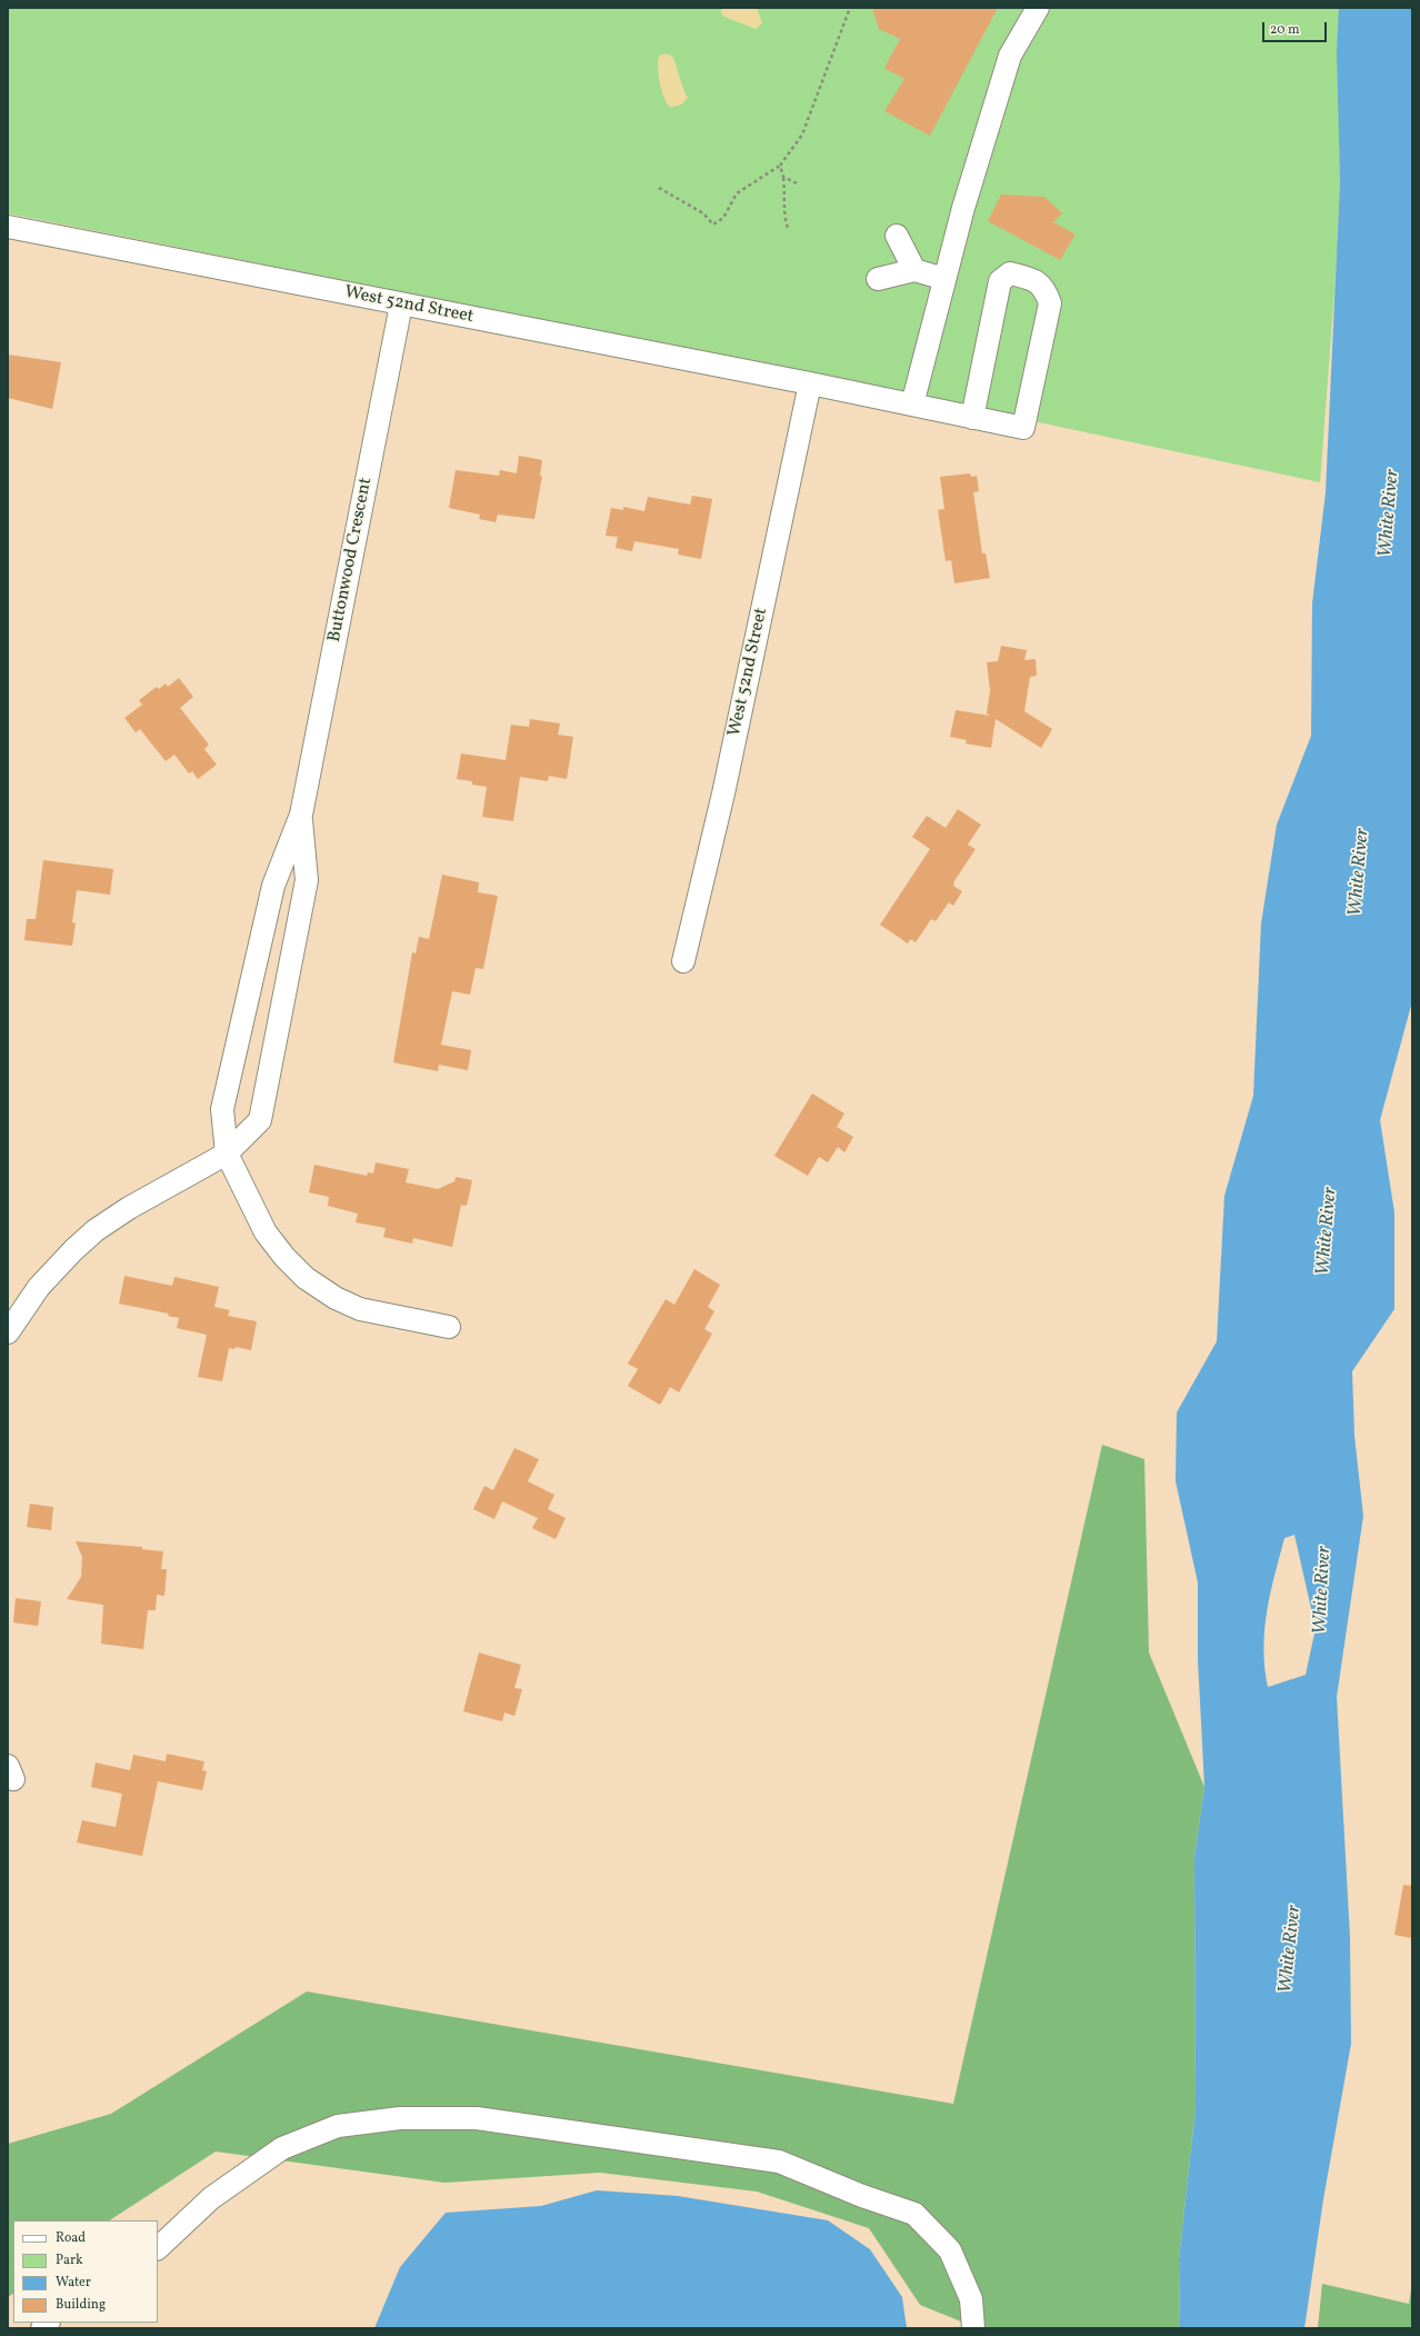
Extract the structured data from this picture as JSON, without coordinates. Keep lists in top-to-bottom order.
{
  "streets": {
    "street": ["West 52nd Street", "Buttonwood Crescent"]
  },
  "crossings": [
    ["West 52nd Street", "Buttonwood Crescent"]
  ],
  "water": ["White River"],
  "legend": [
    "Road",
    "Park",
    "Water",
    "Building"
  ],
  "scale_bar": "20 m"
}
